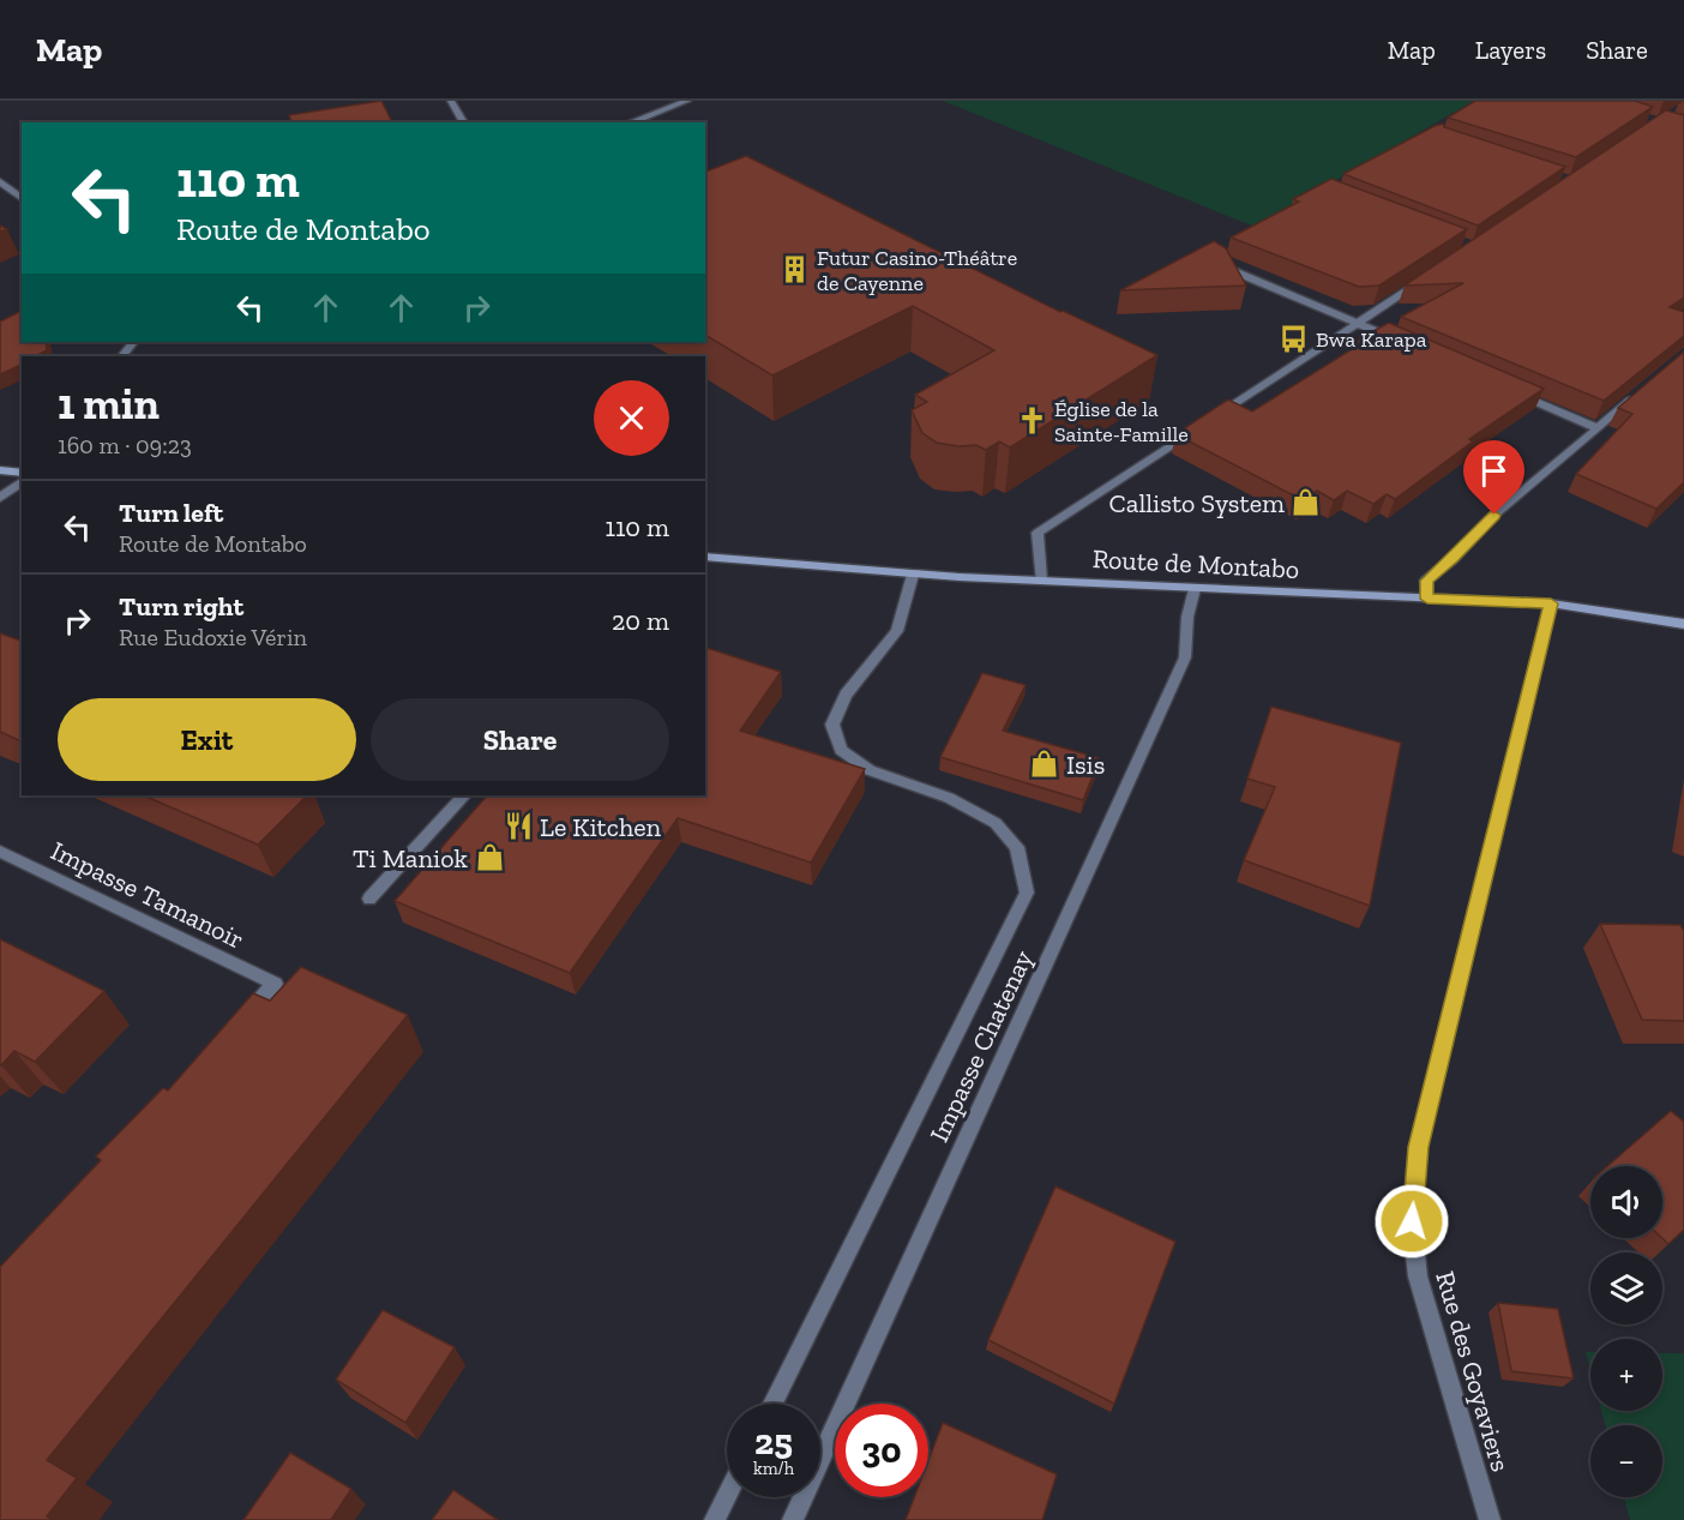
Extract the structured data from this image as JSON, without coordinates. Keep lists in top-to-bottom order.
{
  "streets": {
    "main road": ["Route de Montabo"],
    "street": ["Impasse Tamanoir", "Impasse Chatenay", "Rue des Goyaviers"]
  },
  "crossings": [
    ["Route de Montabo", "Impasse Chatenay"],
    ["Route de Montabo", "Rue des Goyaviers"]
  ],
  "places": {
    "building": ["Futur Casino-Théâtre de Cayenne"],
    "bus stop": ["Bwa Karapa"],
    "church": ["Église de la Sainte-Famille"],
    "shop": ["Callisto System", "Isis", "Ti Maniok"],
    "restaurant": ["Le Kitchen"]
  },
  "page": {
    "header": "Map",
    "nav": ["Map", "Layers", "Share"],
    "turn": ["110 m", "Route de Montabo"],
    "heading": ["1 min", "160 m · 09:23"],
    "list": [
      {
        "name": "Turn left",
        "note": "Route de Montabo",
        "value": "110 m"
      },
      {
        "name": "Turn right",
        "note": "Rue Eudoxie Vérin",
        "value": "20 m"
      }
    ],
    "buttons": ["Exit", "Share"],
    "map_buttons": ["+", "−"],
    "speed": "25 km/h",
    "limit": "30"
  }
}
